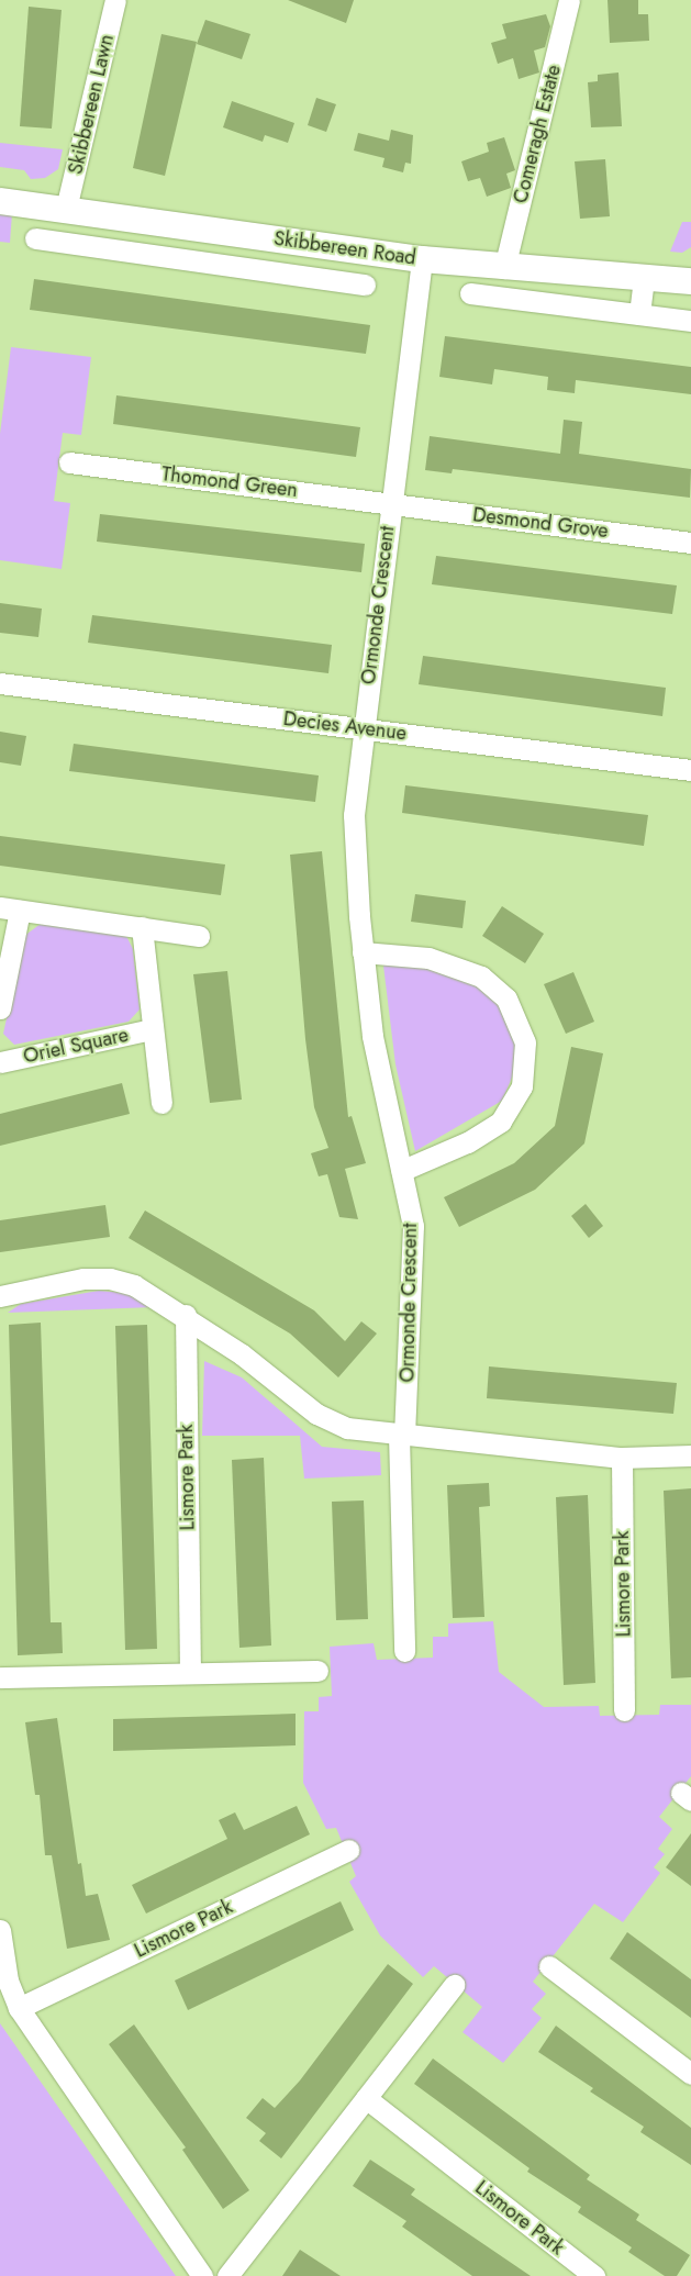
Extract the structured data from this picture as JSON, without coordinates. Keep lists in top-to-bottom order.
{
  "streets": {
    "street": [
      "Skibbereen Lawn",
      "Comeragh Estate",
      "Skibbereen Road",
      "Thomond Green",
      "Desmond Grove",
      "Ormonde Crescent",
      "Decies Avenue",
      "Oriel Square",
      "Lismore Park"
    ]
  },
  "crossings": [
    ["Skibbereen Lawn", "Skibbereen Road"],
    ["Comeragh Estate", "Skibbereen Road"],
    ["Skibbereen Road", "Ormonde Crescent"],
    ["Thomond Green", "Desmond Grove"],
    ["Thomond Green", "Ormonde Crescent"],
    ["Desmond Grove", "Ormonde Crescent"],
    ["Ormonde Crescent", "Decies Avenue"]
  ]
}
